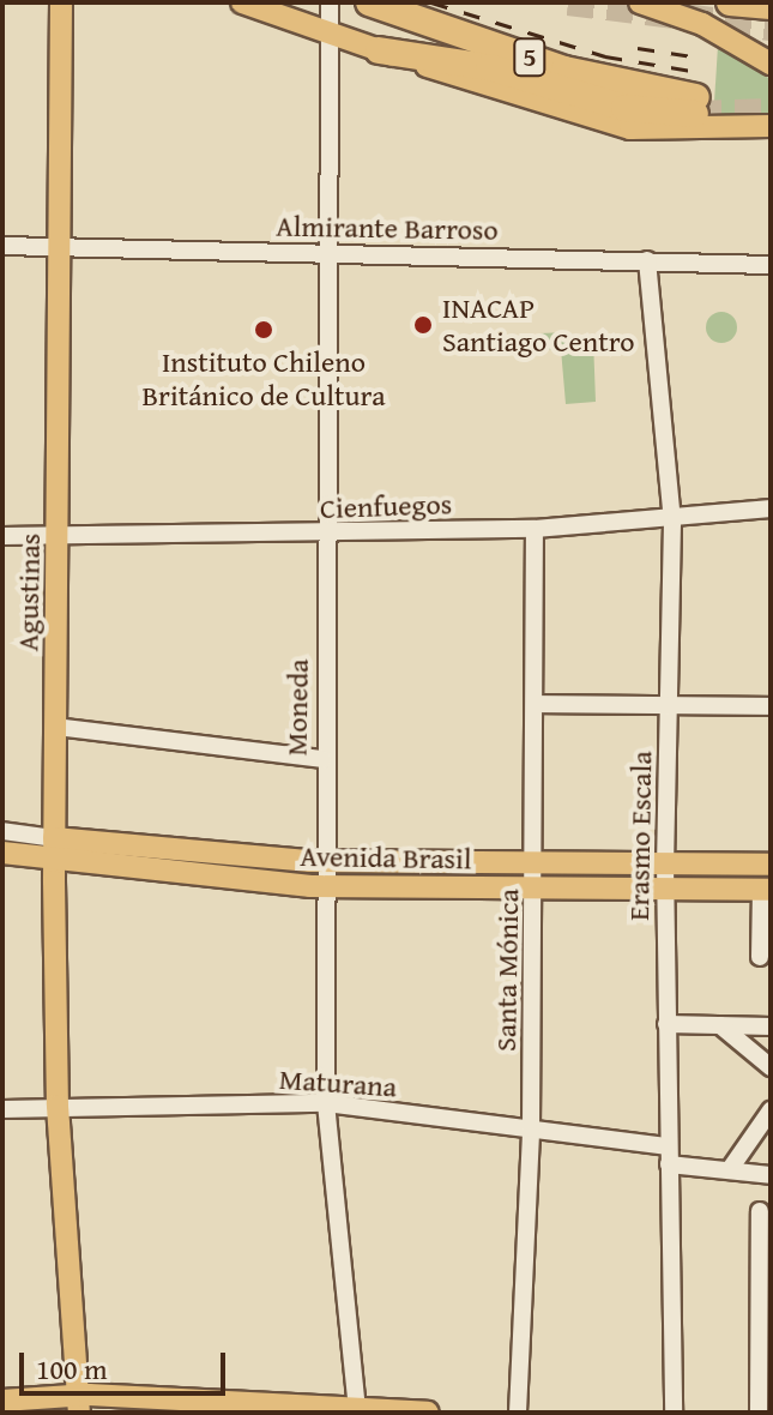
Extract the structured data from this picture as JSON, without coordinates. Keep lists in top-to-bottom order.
{
  "streets": {
    "highway": ["5"],
    "main road": ["Agustinas", "Avenida Brasil"],
    "street": [
      "Almirante Barroso",
      "Cienfuegos",
      "Moneda",
      "Erasmo Escala",
      "Santa Mónica",
      "Maturana"
    ]
  },
  "crossings": [
    ["Almirante Barroso", "Agustinas"],
    ["Almirante Barroso", "Moneda"],
    ["Almirante Barroso", "Erasmo Escala"],
    ["Cienfuegos", "Agustinas"],
    ["Cienfuegos", "Moneda"],
    ["Cienfuegos", "Erasmo Escala"],
    ["Cienfuegos", "Santa Mónica"],
    ["Agustinas", "Avenida Brasil"],
    ["Agustinas", "Maturana"],
    ["Moneda", "Avenida Brasil"],
    ["Moneda", "Maturana"],
    ["Erasmo Escala", "Avenida Brasil"],
    ["Erasmo Escala", "Maturana"],
    ["Avenida Brasil", "Santa Mónica"],
    ["Santa Mónica", "Maturana"]
  ],
  "places": ["INACAP Santiago Centro", "Instituto Chileno Británico de Cultura"],
  "scale_bar": "100 m"
}
